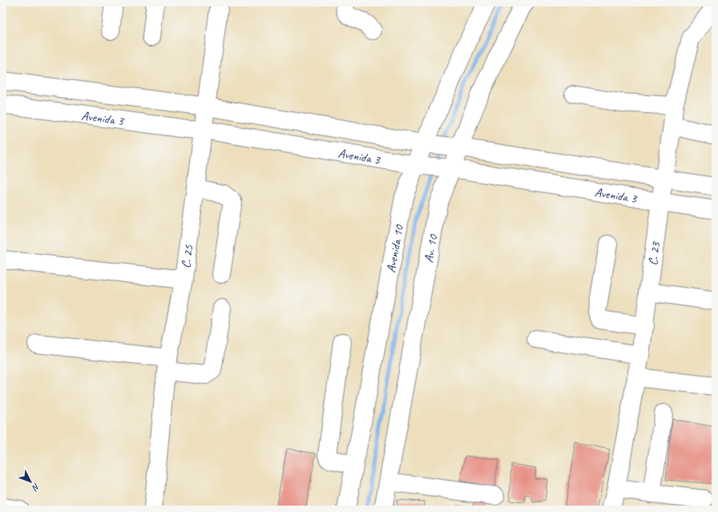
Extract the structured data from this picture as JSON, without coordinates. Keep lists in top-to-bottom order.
{
  "streets": {
    "street": [
      "Avenida 3",
      "Av. 10",
      "Avenida 10",
      "C. 23",
      "C. 25"
    ]
  },
  "crossings": [
    ["Avenida 3", "Av. 10"],
    ["Avenida 3", "Avenida 10"],
    ["Avenida 3", "C. 23"],
    ["Avenida 3", "C. 25"]
  ],
  "north": "bottom right"
}
